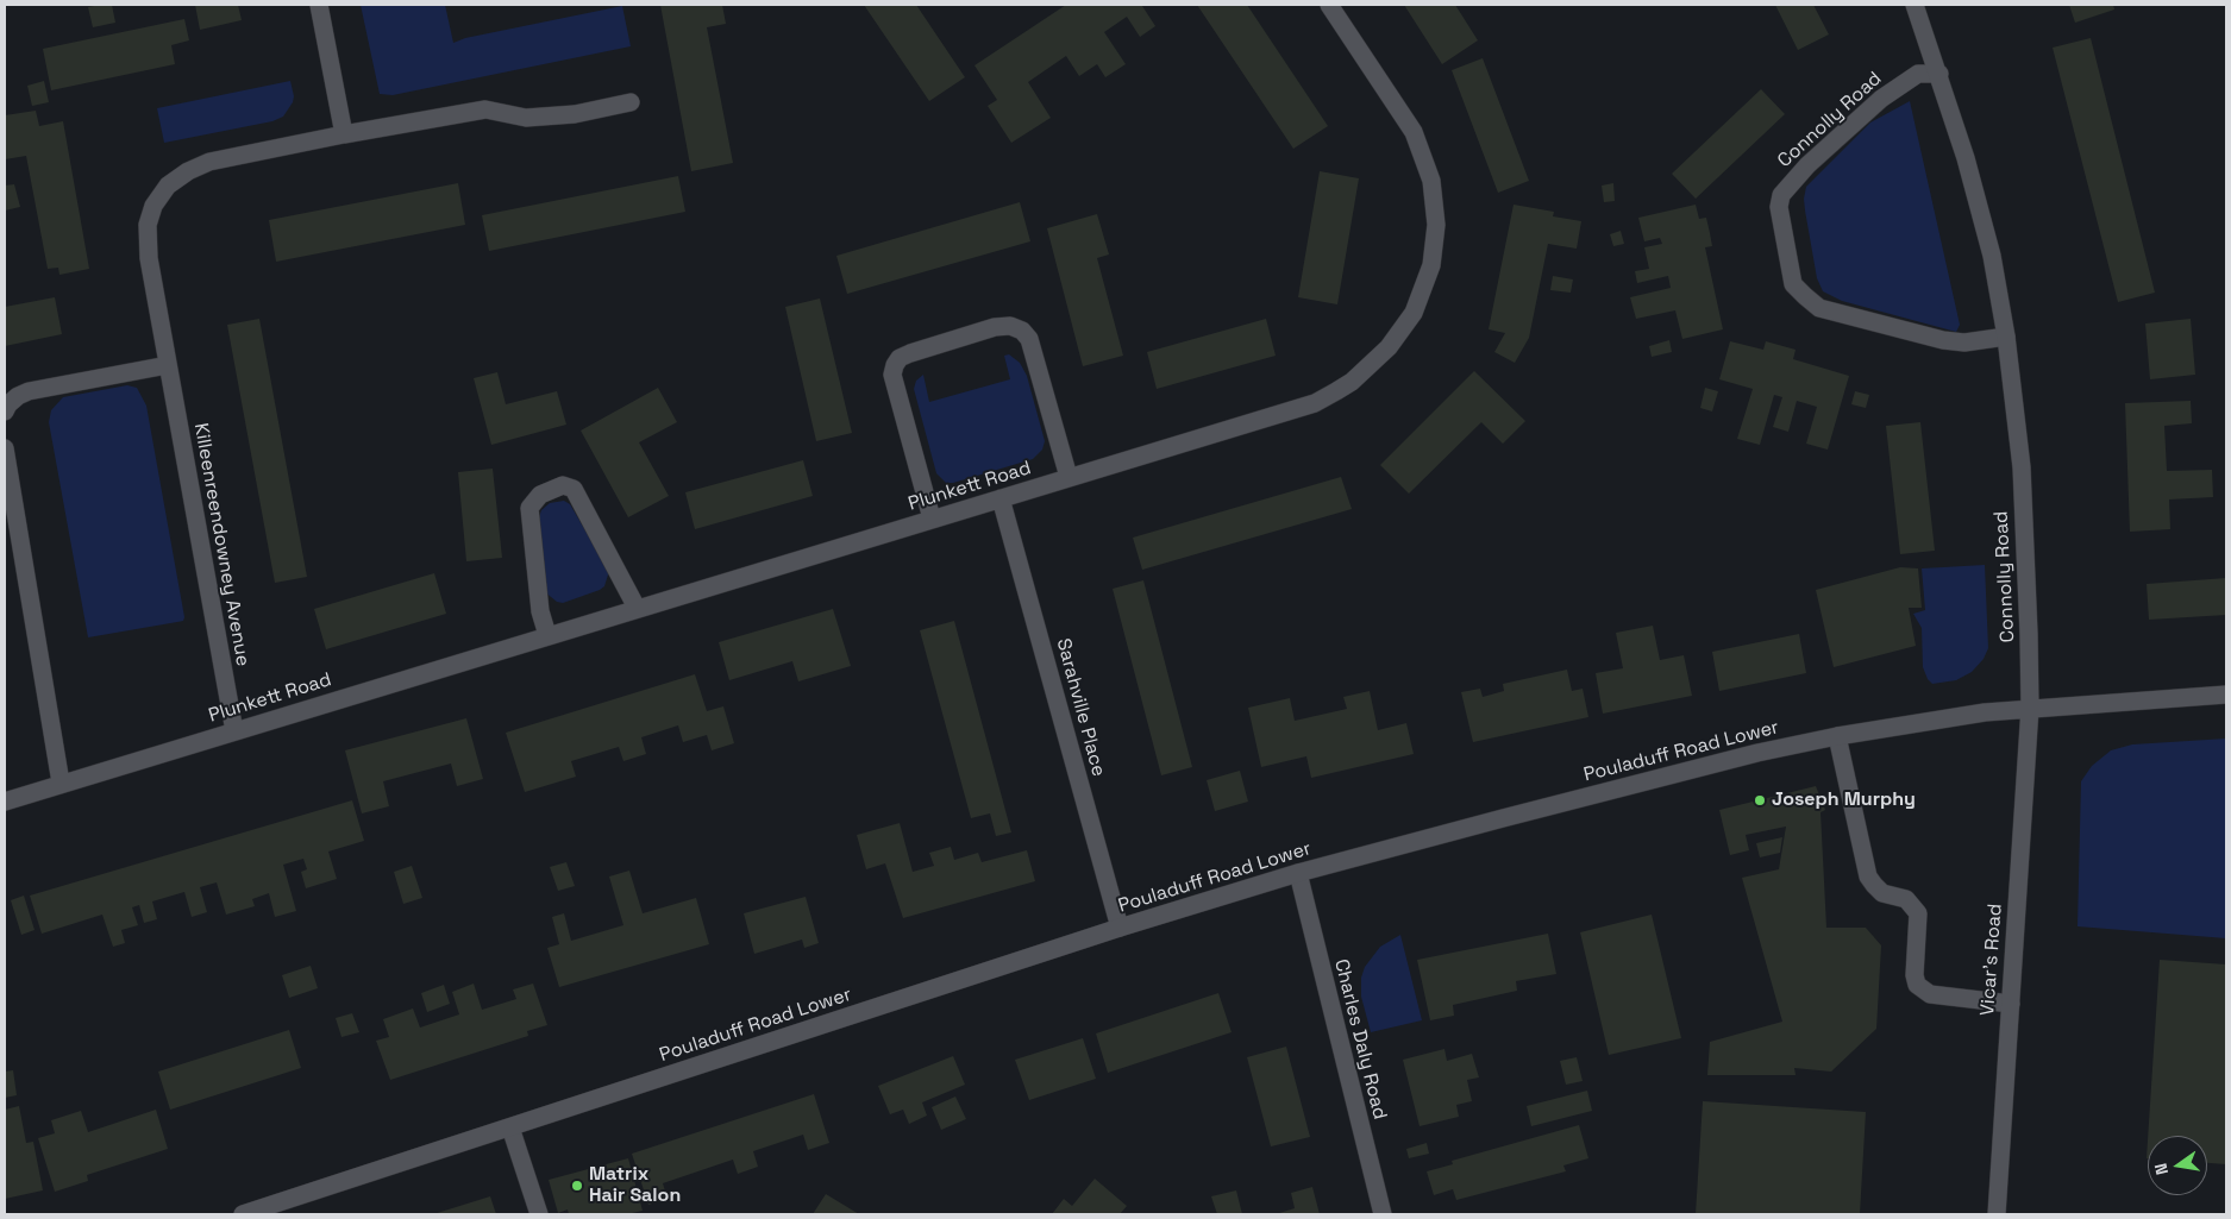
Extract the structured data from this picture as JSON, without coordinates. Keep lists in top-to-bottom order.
{
  "streets": {
    "street": [
      "Connolly Road",
      "Plunkett Road",
      "Killeenreendowney Avenue",
      "Sarahville Place",
      "Pouladuff Road Lower",
      "Vicar's Road",
      "Charles Daly Road"
    ]
  },
  "crossings": [
    ["Connolly Road", "Pouladuff Road Lower"],
    ["Connolly Road", "Vicar's Road"],
    ["Plunkett Road", "Killeenreendowney Avenue"],
    ["Plunkett Road", "Sarahville Place"],
    ["Sarahville Place", "Pouladuff Road Lower"],
    ["Pouladuff Road Lower", "Vicar's Road"],
    ["Pouladuff Road Lower", "Charles Daly Road"]
  ],
  "places": ["Joseph Murphy", "Matrix Hair Salon"],
  "north": "left"
}
